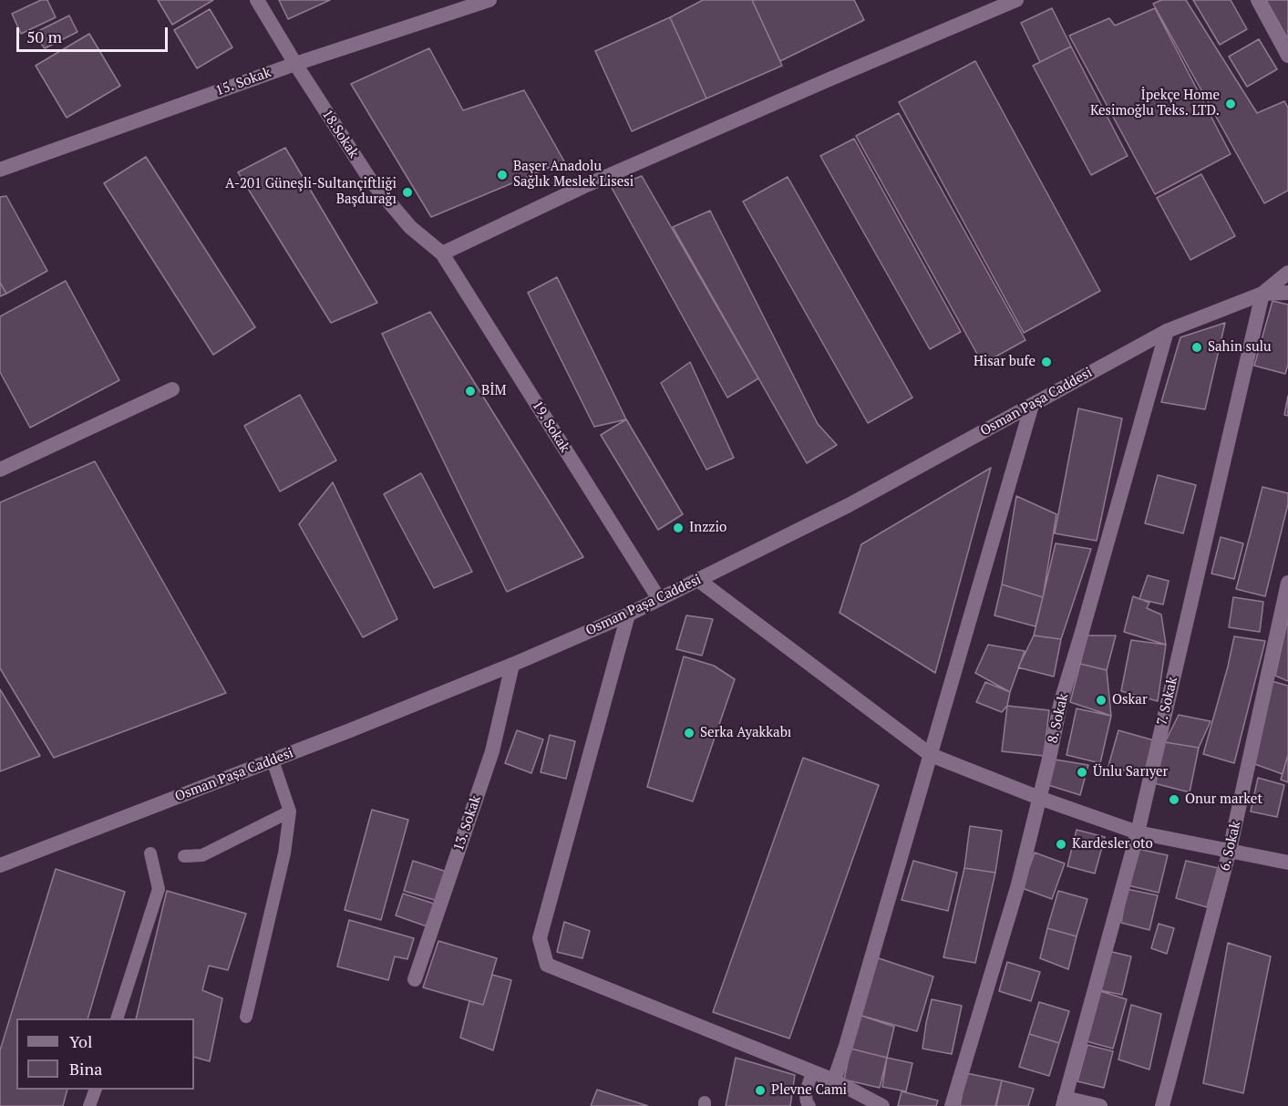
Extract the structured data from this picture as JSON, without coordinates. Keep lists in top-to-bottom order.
{
  "streets": {
    "street": [
      "15. Sokak",
      "18.Sokak",
      "Osman Paşa Caddesi",
      "19. Sokak",
      "7. Sokak",
      "8. Sokak",
      "13. Sokak",
      "6. Sokak"
    ]
  },
  "crossings": [
    ["15. Sokak", "18.Sokak"],
    ["18.Sokak", "19. Sokak"],
    ["Osman Paşa Caddesi", "19. Sokak"],
    ["Osman Paşa Caddesi", "7. Sokak"],
    ["Osman Paşa Caddesi", "8. Sokak"],
    ["Osman Paşa Caddesi", "13. Sokak"]
  ],
  "places": [
    "İpekçe Home Kesimoğlu Teks. LTD.",
    "Başer Anadolu Sağlık Meslek Lisesi",
    "A-201 Güneşli-Sultançiftliği Başdurağı",
    "Sahin sulu",
    "Hisar bufe",
    "BİM",
    "Inzzio",
    "Oskar",
    "Serka Ayakkabı",
    "Ünlu Sarıyer",
    "Onur market",
    "Kardesler oto",
    "Plevne Cami"
  ],
  "legend": ["Yol", "Bina"],
  "scale_bar": "50 m"
}
